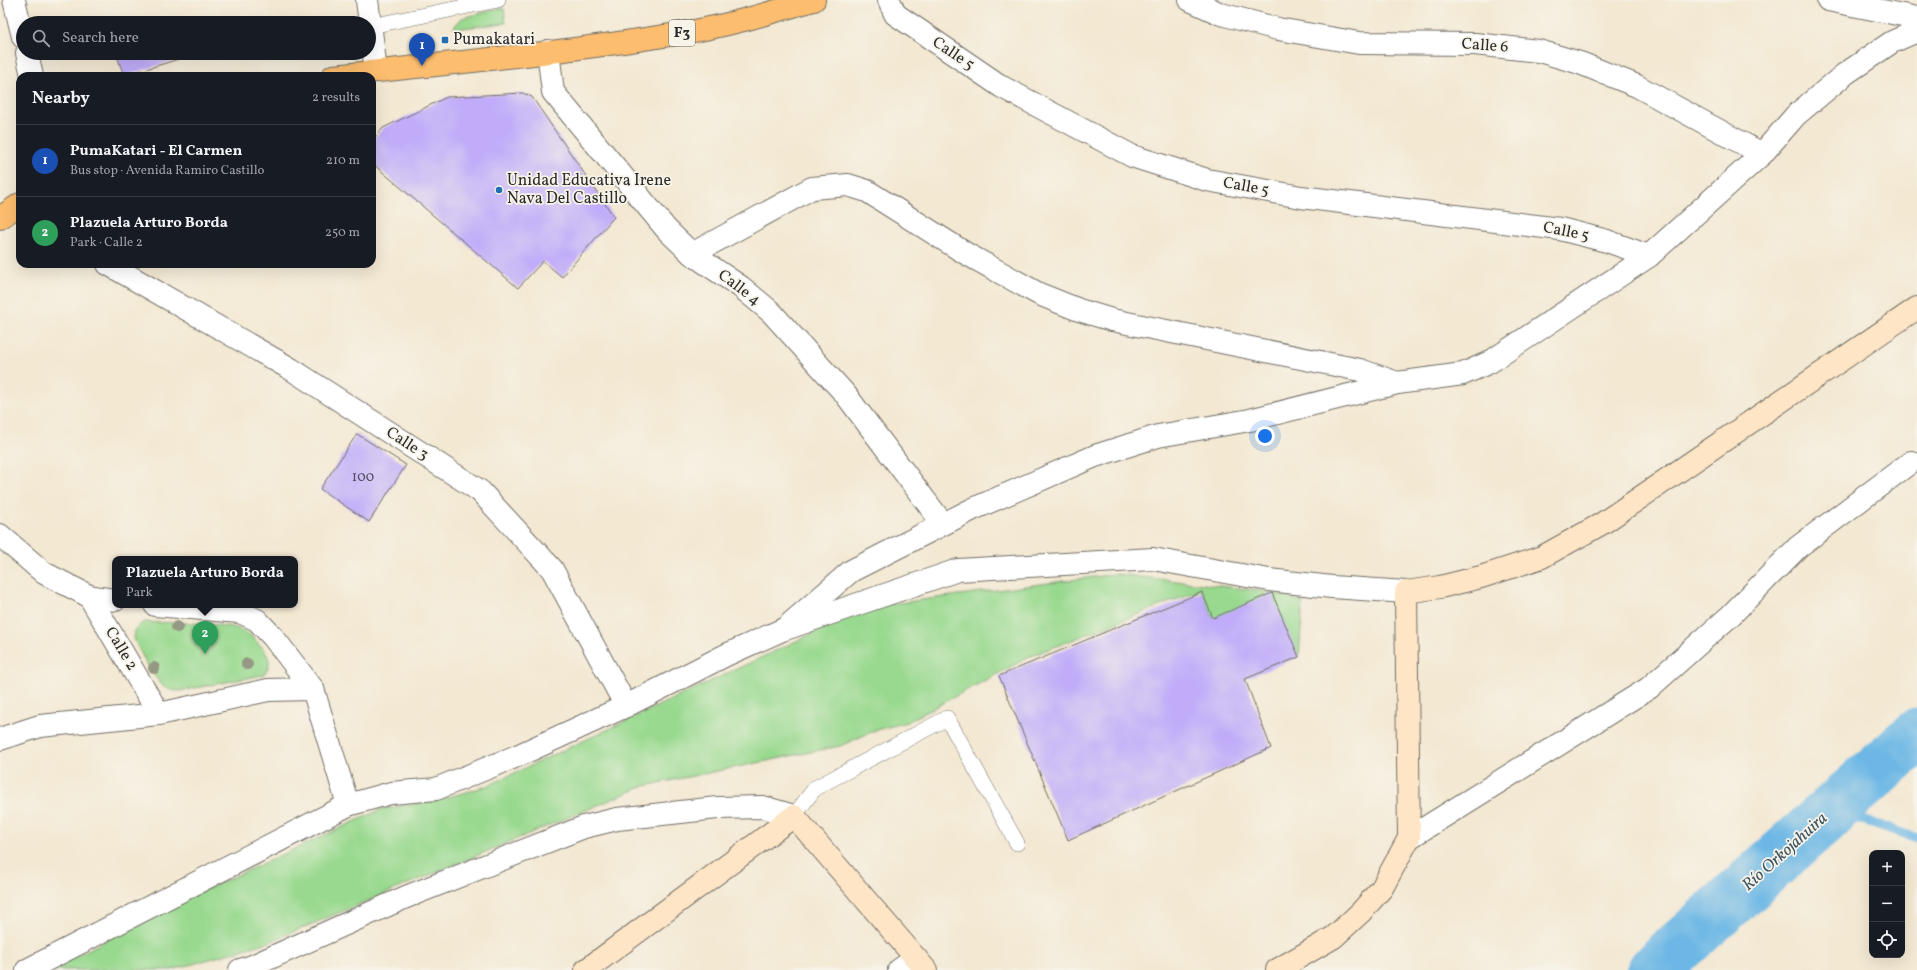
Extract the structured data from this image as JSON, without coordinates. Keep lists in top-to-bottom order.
{
  "streets": {
    "main road": ["F3"],
    "street": [
      "Calle 6",
      "Calle 5",
      "Calle 4",
      "Calle 3",
      "Calle 2"
    ]
  },
  "crossings": [
    ["F3", "Calle 4"]
  ],
  "water": ["Río Orkojahuira"],
  "places": {
    "transit": ["Pumakatari"],
    "other": ["Unidad Educativa Irene Nava Del Castillo"]
  },
  "house_numbers": ["100"],
  "page": {
    "search": "Search here",
    "pins": ["1", "2"],
    "heading": ["Nearby", "2 results"],
    "list": [
      {
        "mark": "1",
        "name": "PumaKatari - El Carmen",
        "note": "Bus stop · Avenida Ramiro Castillo",
        "value": "210 m"
      },
      {
        "mark": "2",
        "name": "Plazuela Arturo Borda",
        "note": "Park · Calle 2",
        "value": "250 m"
      }
    ],
    "popup": ["Plazuela Arturo Borda", "Park"],
    "map_buttons": ["+", "−"]
  }
}
